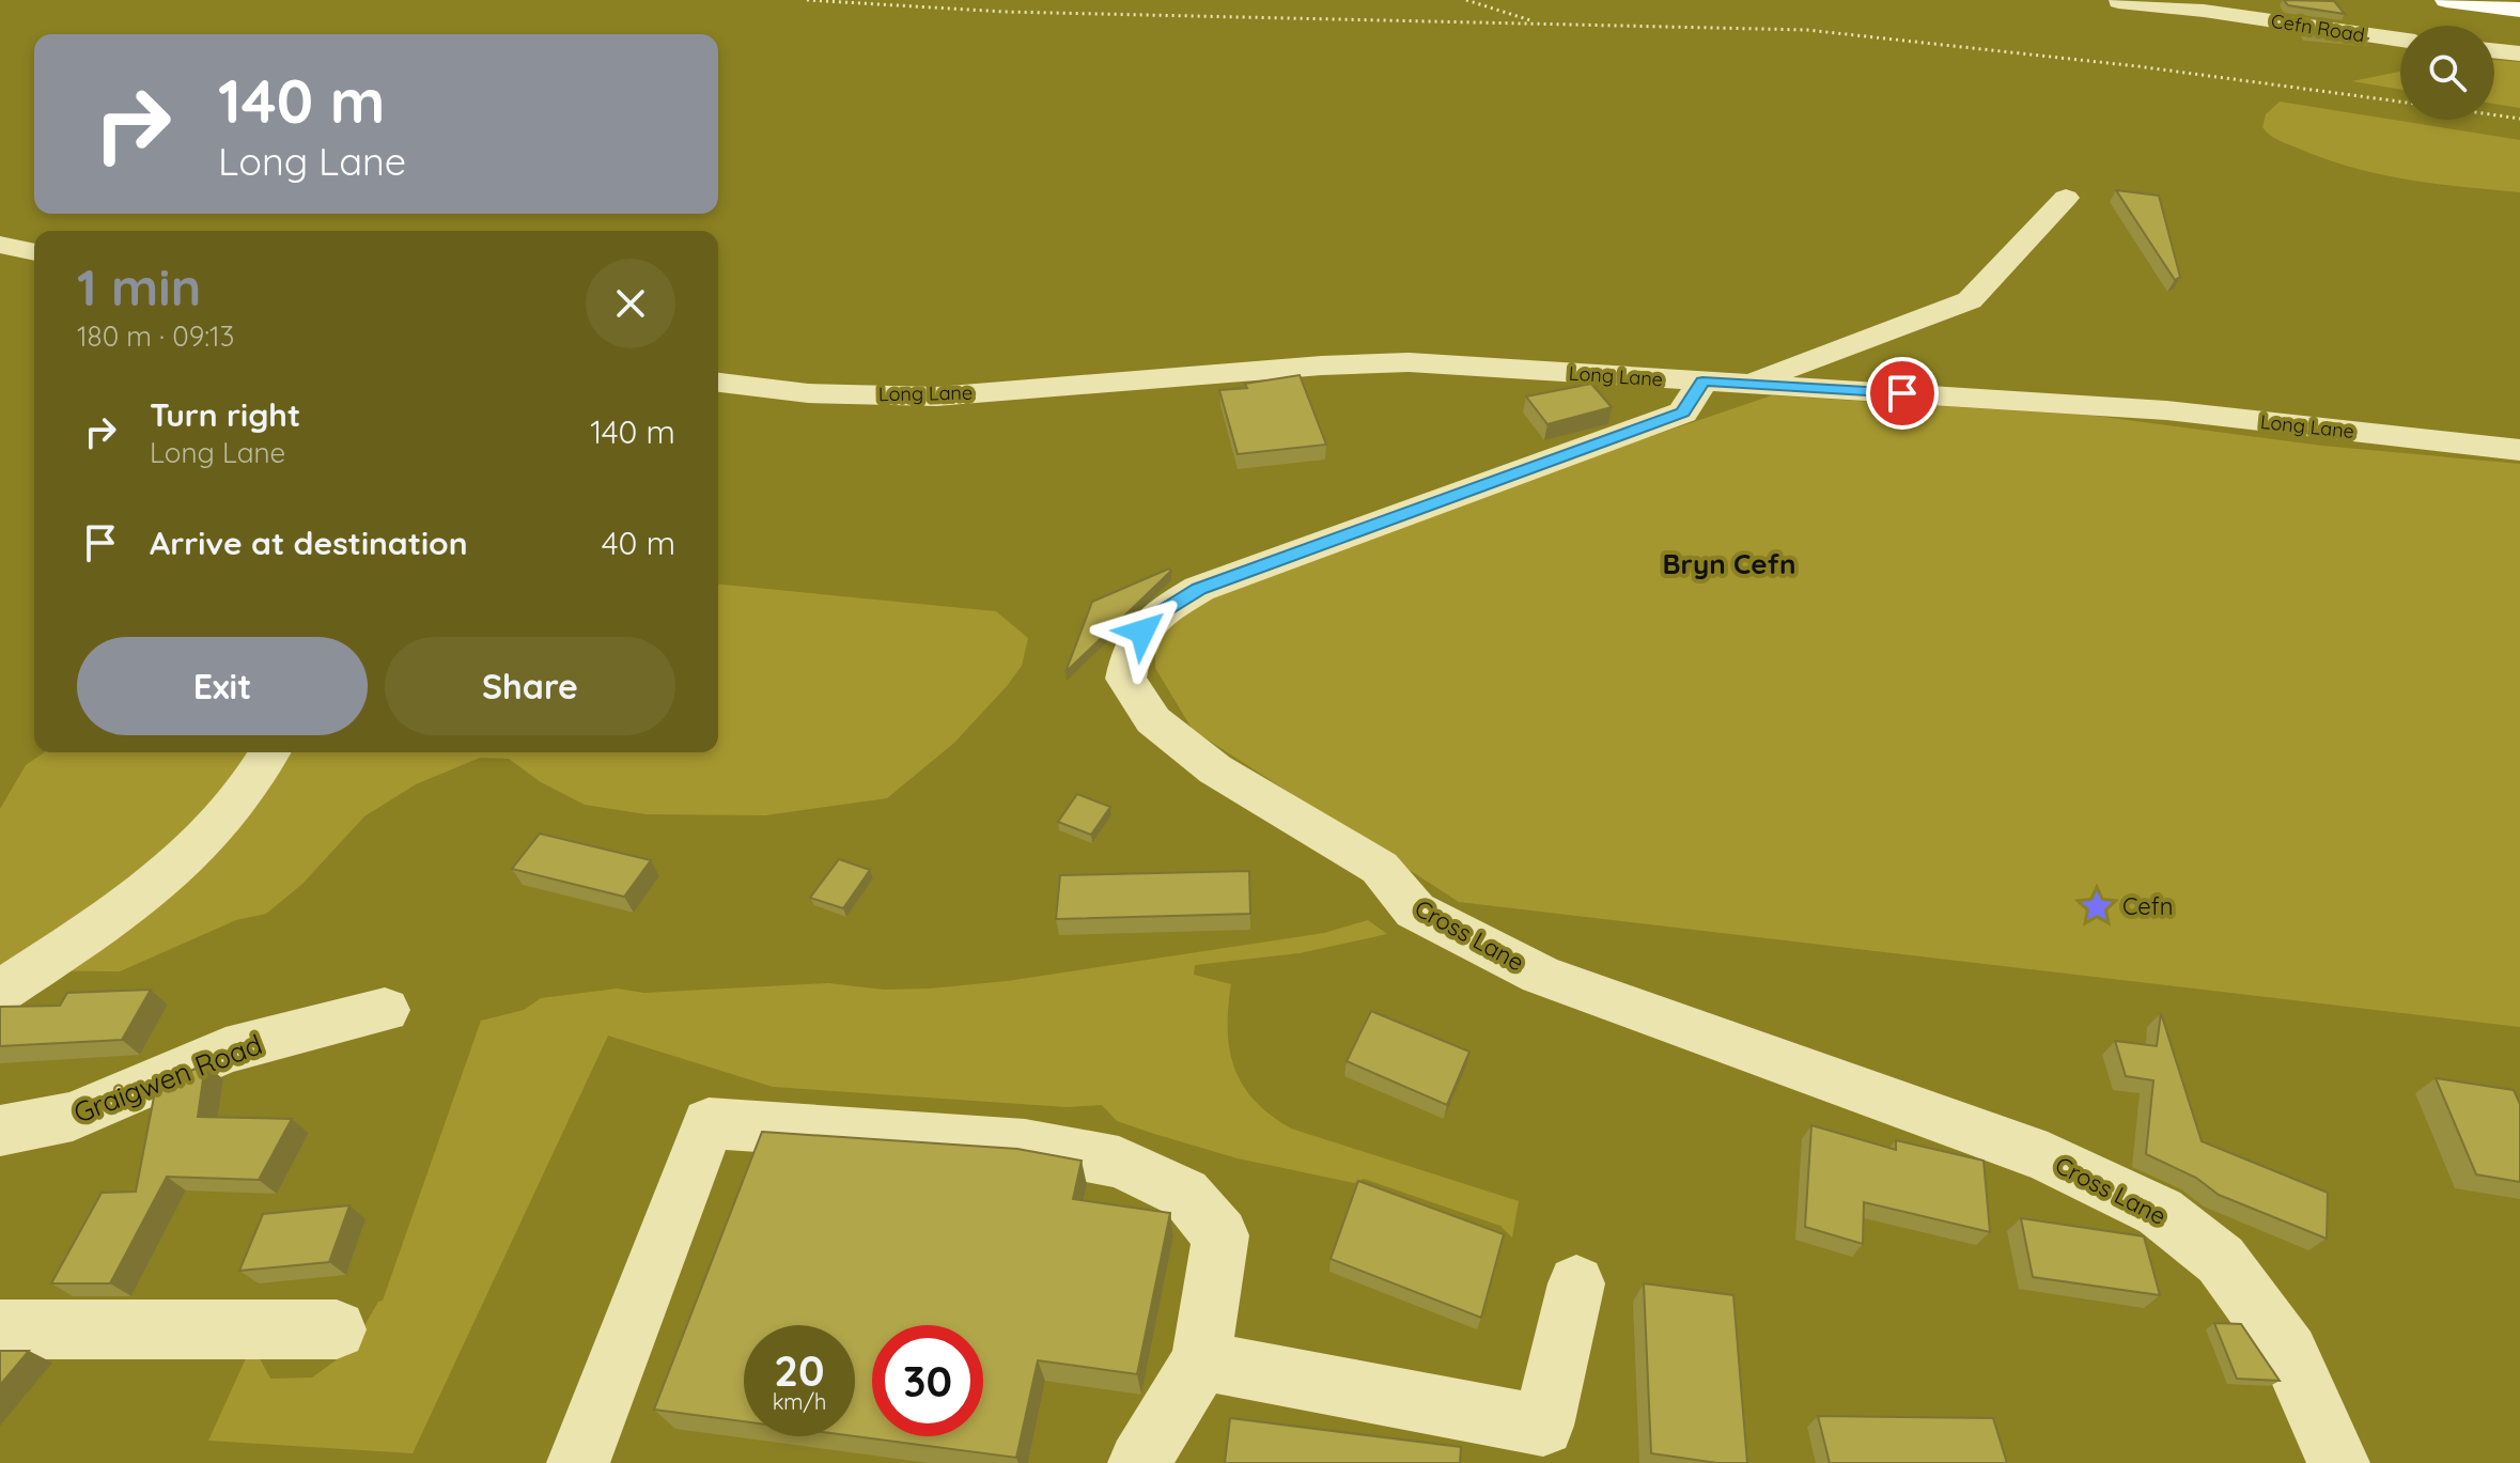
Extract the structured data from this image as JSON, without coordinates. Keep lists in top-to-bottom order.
{
  "streets": {
    "street": [
      "Cefn Road",
      "Long Lane",
      "Cross Lane",
      "Graigwen Road"
    ]
  },
  "crossings": [
    ["Long Lane", "Cross Lane"]
  ],
  "districts": ["Bryn Cefn"],
  "places": {
    "place": ["Cefn"]
  },
  "page": {
    "turn": ["140 m", "Long Lane"],
    "heading": ["1 min", "180 m · 09:13"],
    "list": [
      {
        "name": "Turn right",
        "note": "Long Lane",
        "value": "140 m"
      },
      {
        "name": "Arrive at destination",
        "value": "40 m"
      }
    ],
    "buttons": ["Exit", "Share"],
    "speed": "20 km/h",
    "limit": "30"
  }
}
